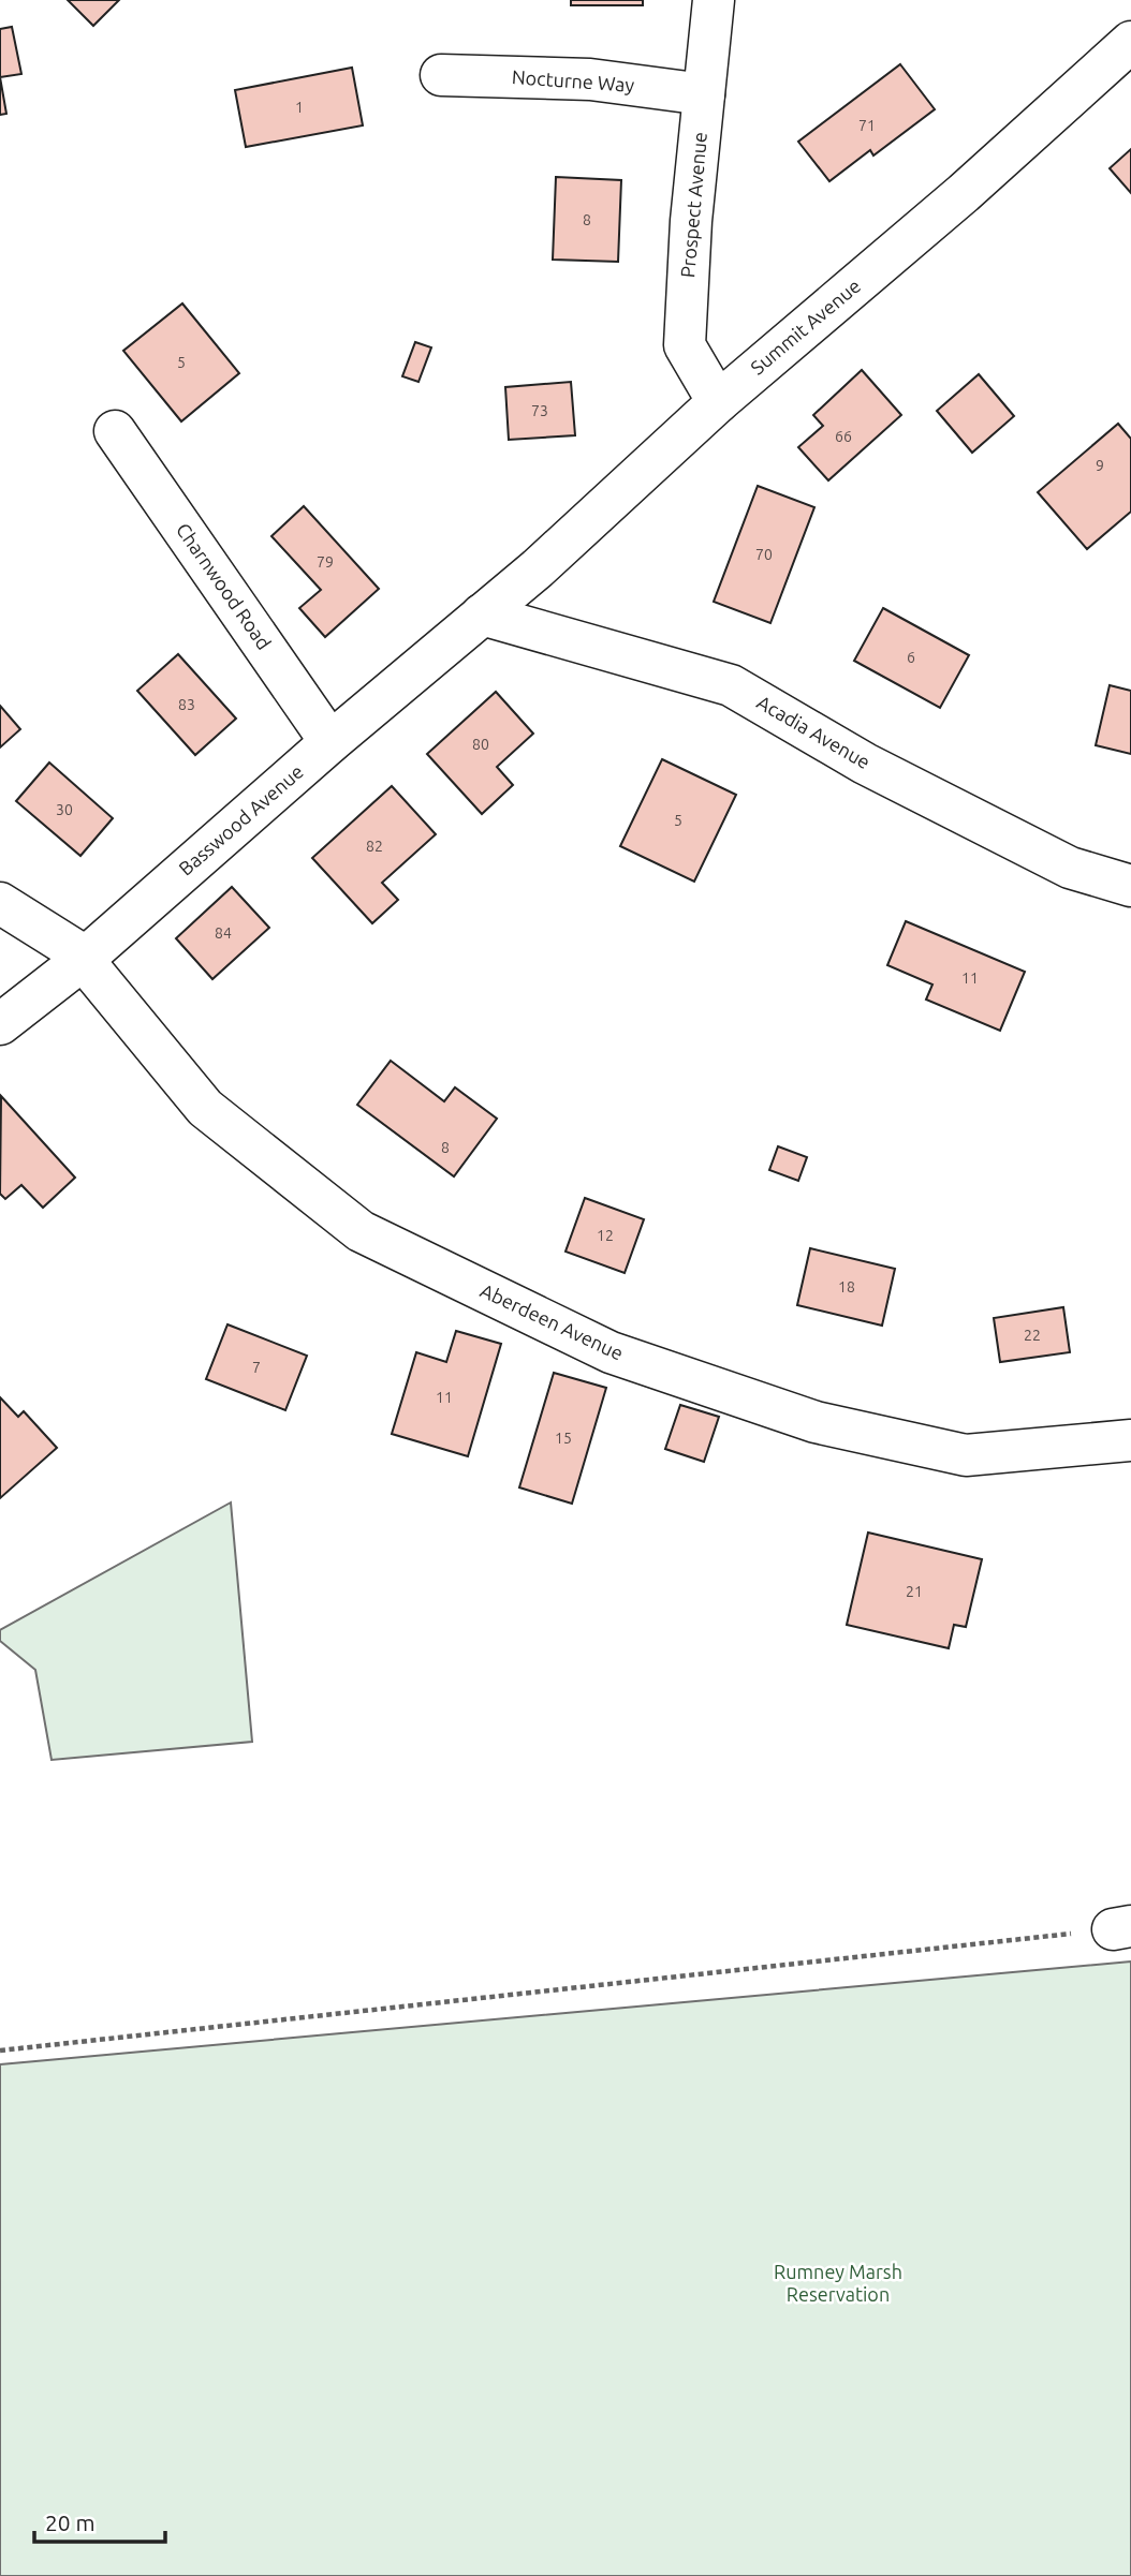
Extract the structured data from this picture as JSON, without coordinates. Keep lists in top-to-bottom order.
{
  "streets": {
    "street": [
      "Nocturne Way",
      "Prospect Avenue",
      "Summit Avenue",
      "Charnwood Road",
      "Acadia Avenue",
      "Basswood Avenue",
      "Aberdeen Avenue"
    ]
  },
  "crossings": [
    ["Nocturne Way", "Prospect Avenue"],
    ["Prospect Avenue", "Summit Avenue"],
    ["Summit Avenue", "Acadia Avenue"],
    ["Summit Avenue", "Basswood Avenue"],
    ["Charnwood Road", "Basswood Avenue"],
    ["Acadia Avenue", "Basswood Avenue"],
    ["Basswood Avenue", "Aberdeen Avenue"]
  ],
  "parks": ["Rumney Marsh Reservation"],
  "house_numbers": [
    "1",
    "71",
    "8",
    "5",
    "73",
    "66",
    "9",
    "70",
    "79",
    "6",
    "83",
    "80",
    "30",
    "5",
    "82",
    "84",
    "11",
    "8",
    "12",
    "18",
    "22",
    "7",
    "11",
    "15",
    "21"
  ],
  "scale_bar": "20 m"
}
